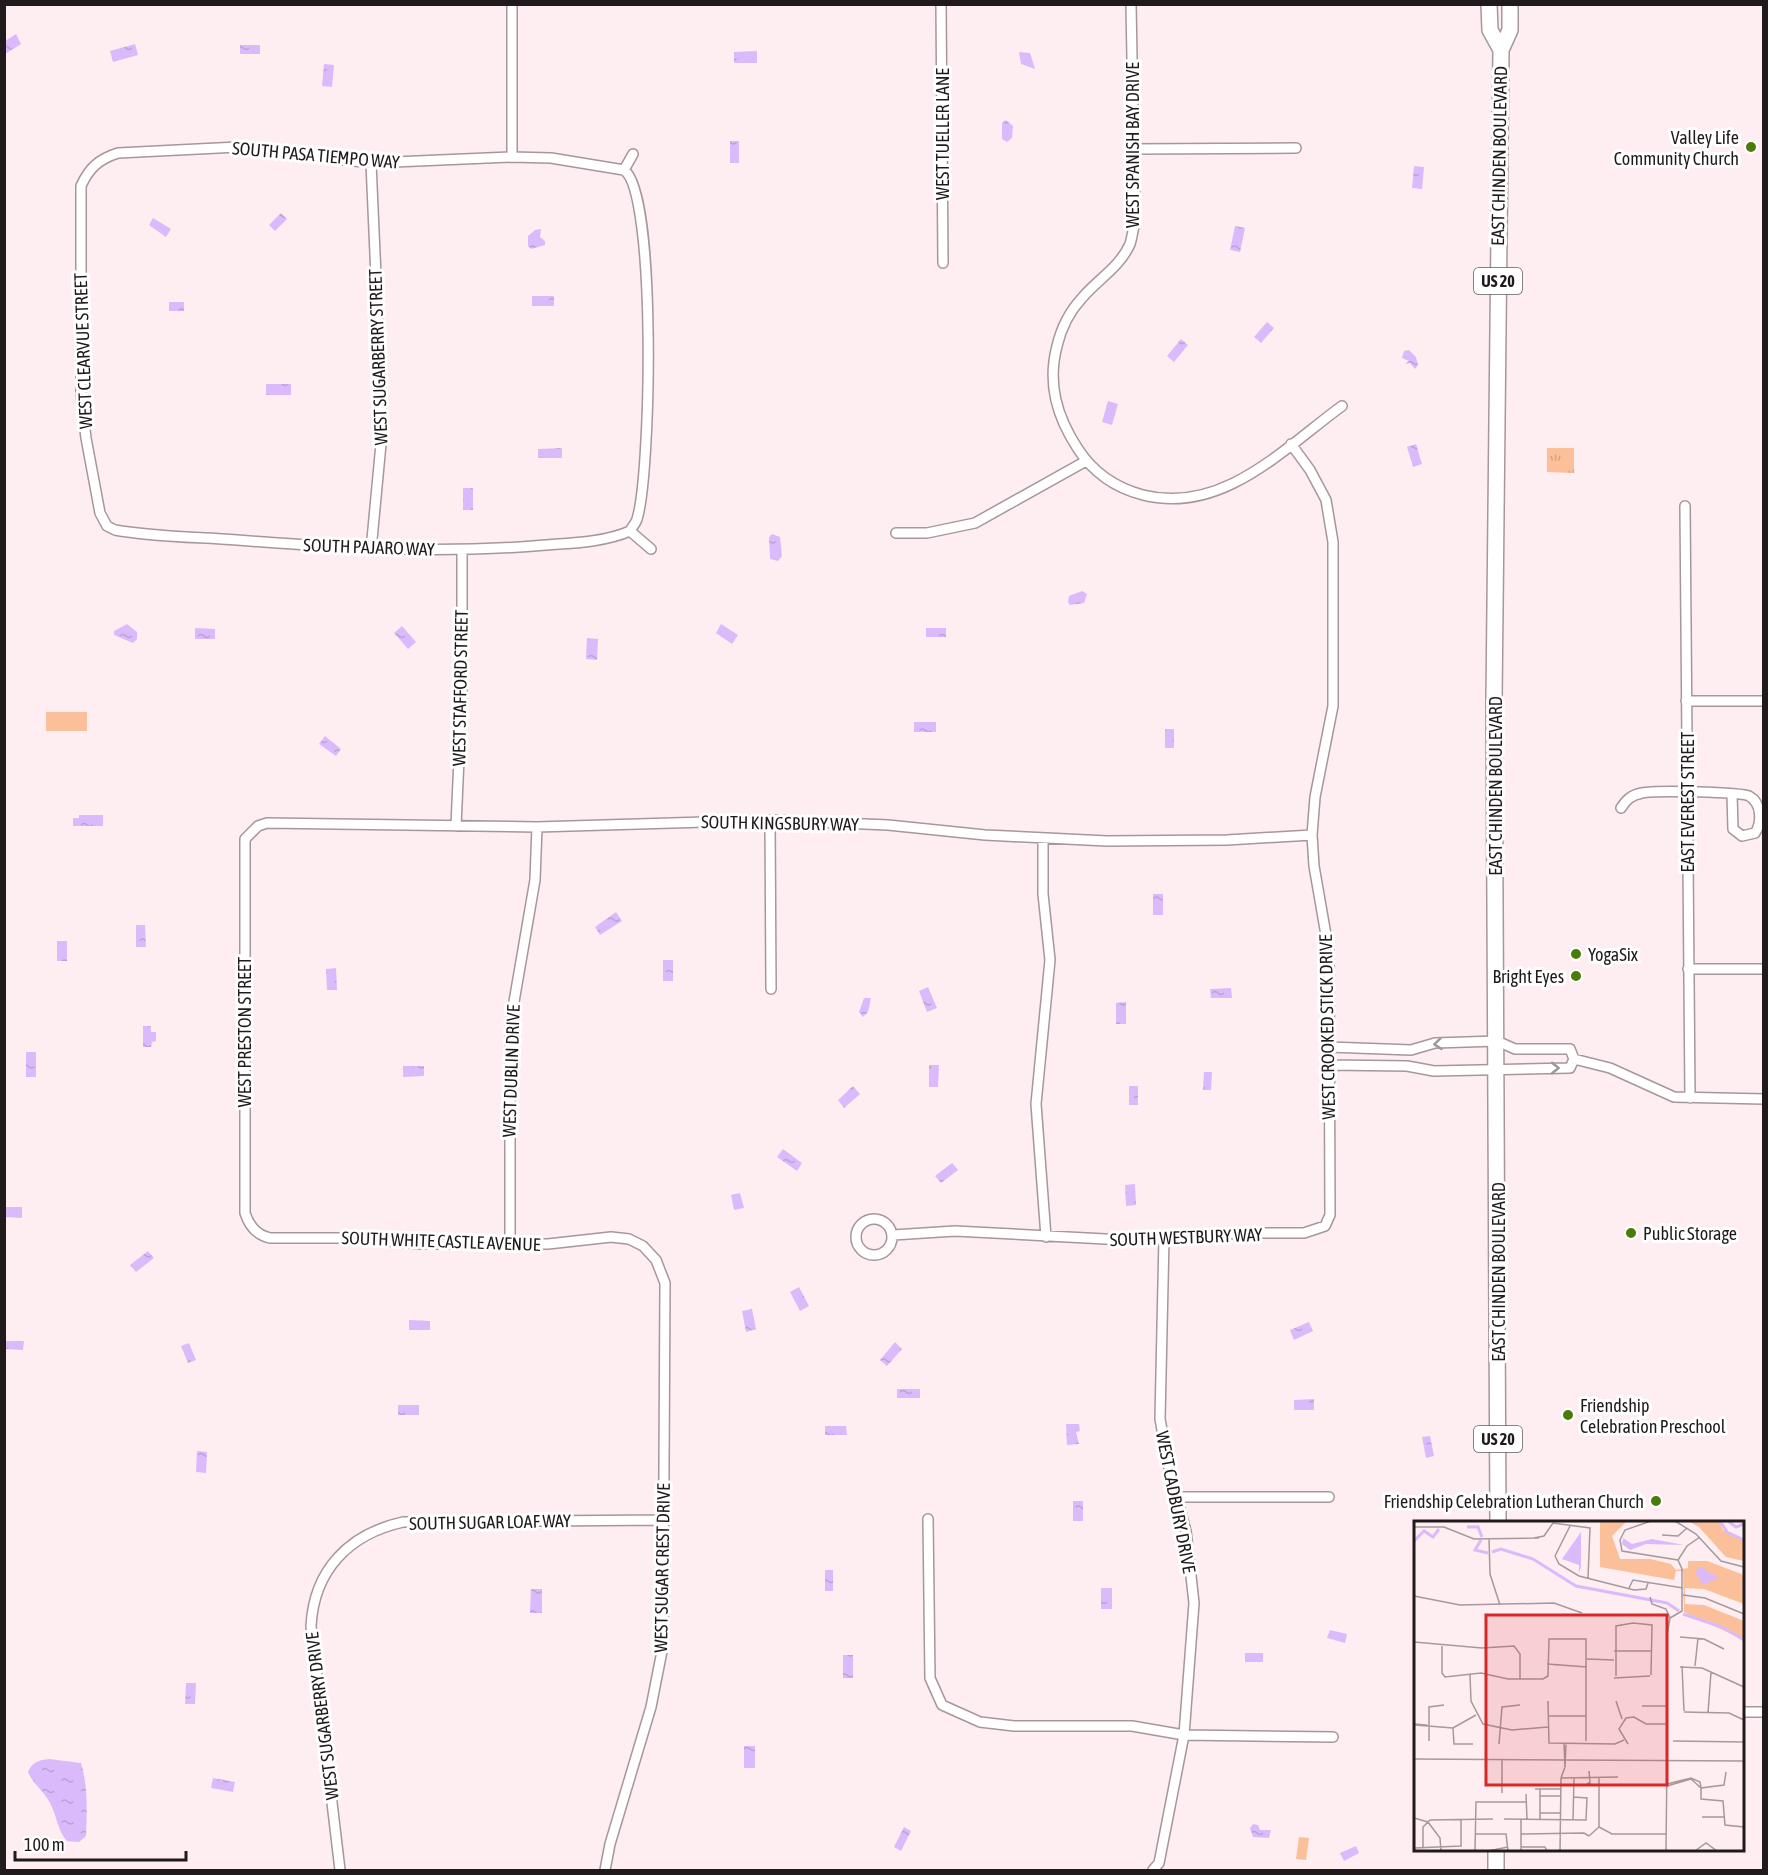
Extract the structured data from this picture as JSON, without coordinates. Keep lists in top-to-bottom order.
{
  "streets": {
    "main road": ["EAST CHINDEN BOULEVARD", "US 20"],
    "street": [
      "WEST TUELLER LANE",
      "WEST SPANISH BAY DRIVE",
      "SOUTH PASA TIEMPO WAY",
      "WEST CLEARVUE STREET",
      "WEST SUGARBERRY STREET",
      "SOUTH PAJARO WAY",
      "WEST STAFFORD STREET",
      "EAST EVEREST STREET",
      "SOUTH KINGSBURY WAY",
      "WEST CROOKED STICK DRIVE",
      "WEST PRESTON STREET",
      "WEST DUBLIN DRIVE",
      "SOUTH WESTBURY WAY",
      "SOUTH WHITE CASTLE AVENUE",
      "WEST CADBURY DRIVE",
      "SOUTH SUGAR LOAF WAY",
      "WEST SUGAR CREST DRIVE",
      "WEST SUGARBERRY DRIVE"
    ]
  },
  "crossings": [
    ["WEST SPANISH BAY DRIVE", "WEST CROOKED STICK DRIVE"],
    ["SOUTH PASA TIEMPO WAY", "WEST CLEARVUE STREET"],
    ["SOUTH PASA TIEMPO WAY", "WEST SUGARBERRY STREET"],
    ["WEST CLEARVUE STREET", "SOUTH PAJARO WAY"],
    ["WEST SUGARBERRY STREET", "SOUTH PAJARO WAY"],
    ["SOUTH PAJARO WAY", "WEST STAFFORD STREET"],
    ["WEST STAFFORD STREET", "SOUTH KINGSBURY WAY"],
    ["SOUTH KINGSBURY WAY", "WEST CROOKED STICK DRIVE"],
    ["SOUTH KINGSBURY WAY", "WEST PRESTON STREET"],
    ["SOUTH KINGSBURY WAY", "WEST DUBLIN DRIVE"],
    ["WEST CROOKED STICK DRIVE", "SOUTH WESTBURY WAY"],
    ["WEST PRESTON STREET", "SOUTH WHITE CASTLE AVENUE"],
    ["WEST DUBLIN DRIVE", "SOUTH WHITE CASTLE AVENUE"],
    ["SOUTH WESTBURY WAY", "WEST CADBURY DRIVE"],
    ["SOUTH WHITE CASTLE AVENUE", "WEST SUGAR CREST DRIVE"],
    ["SOUTH SUGAR LOAF WAY", "WEST SUGAR CREST DRIVE"],
    ["SOUTH SUGAR LOAF WAY", "WEST SUGARBERRY DRIVE"]
  ],
  "places": [
    "Valley Life Community Church",
    "YogaSix",
    "Bright Eyes",
    "Public Storage",
    "Friendship Celebration Preschool",
    "Friendship Celebration Lutheran Church"
  ],
  "scale_bar": "100 m"
}
